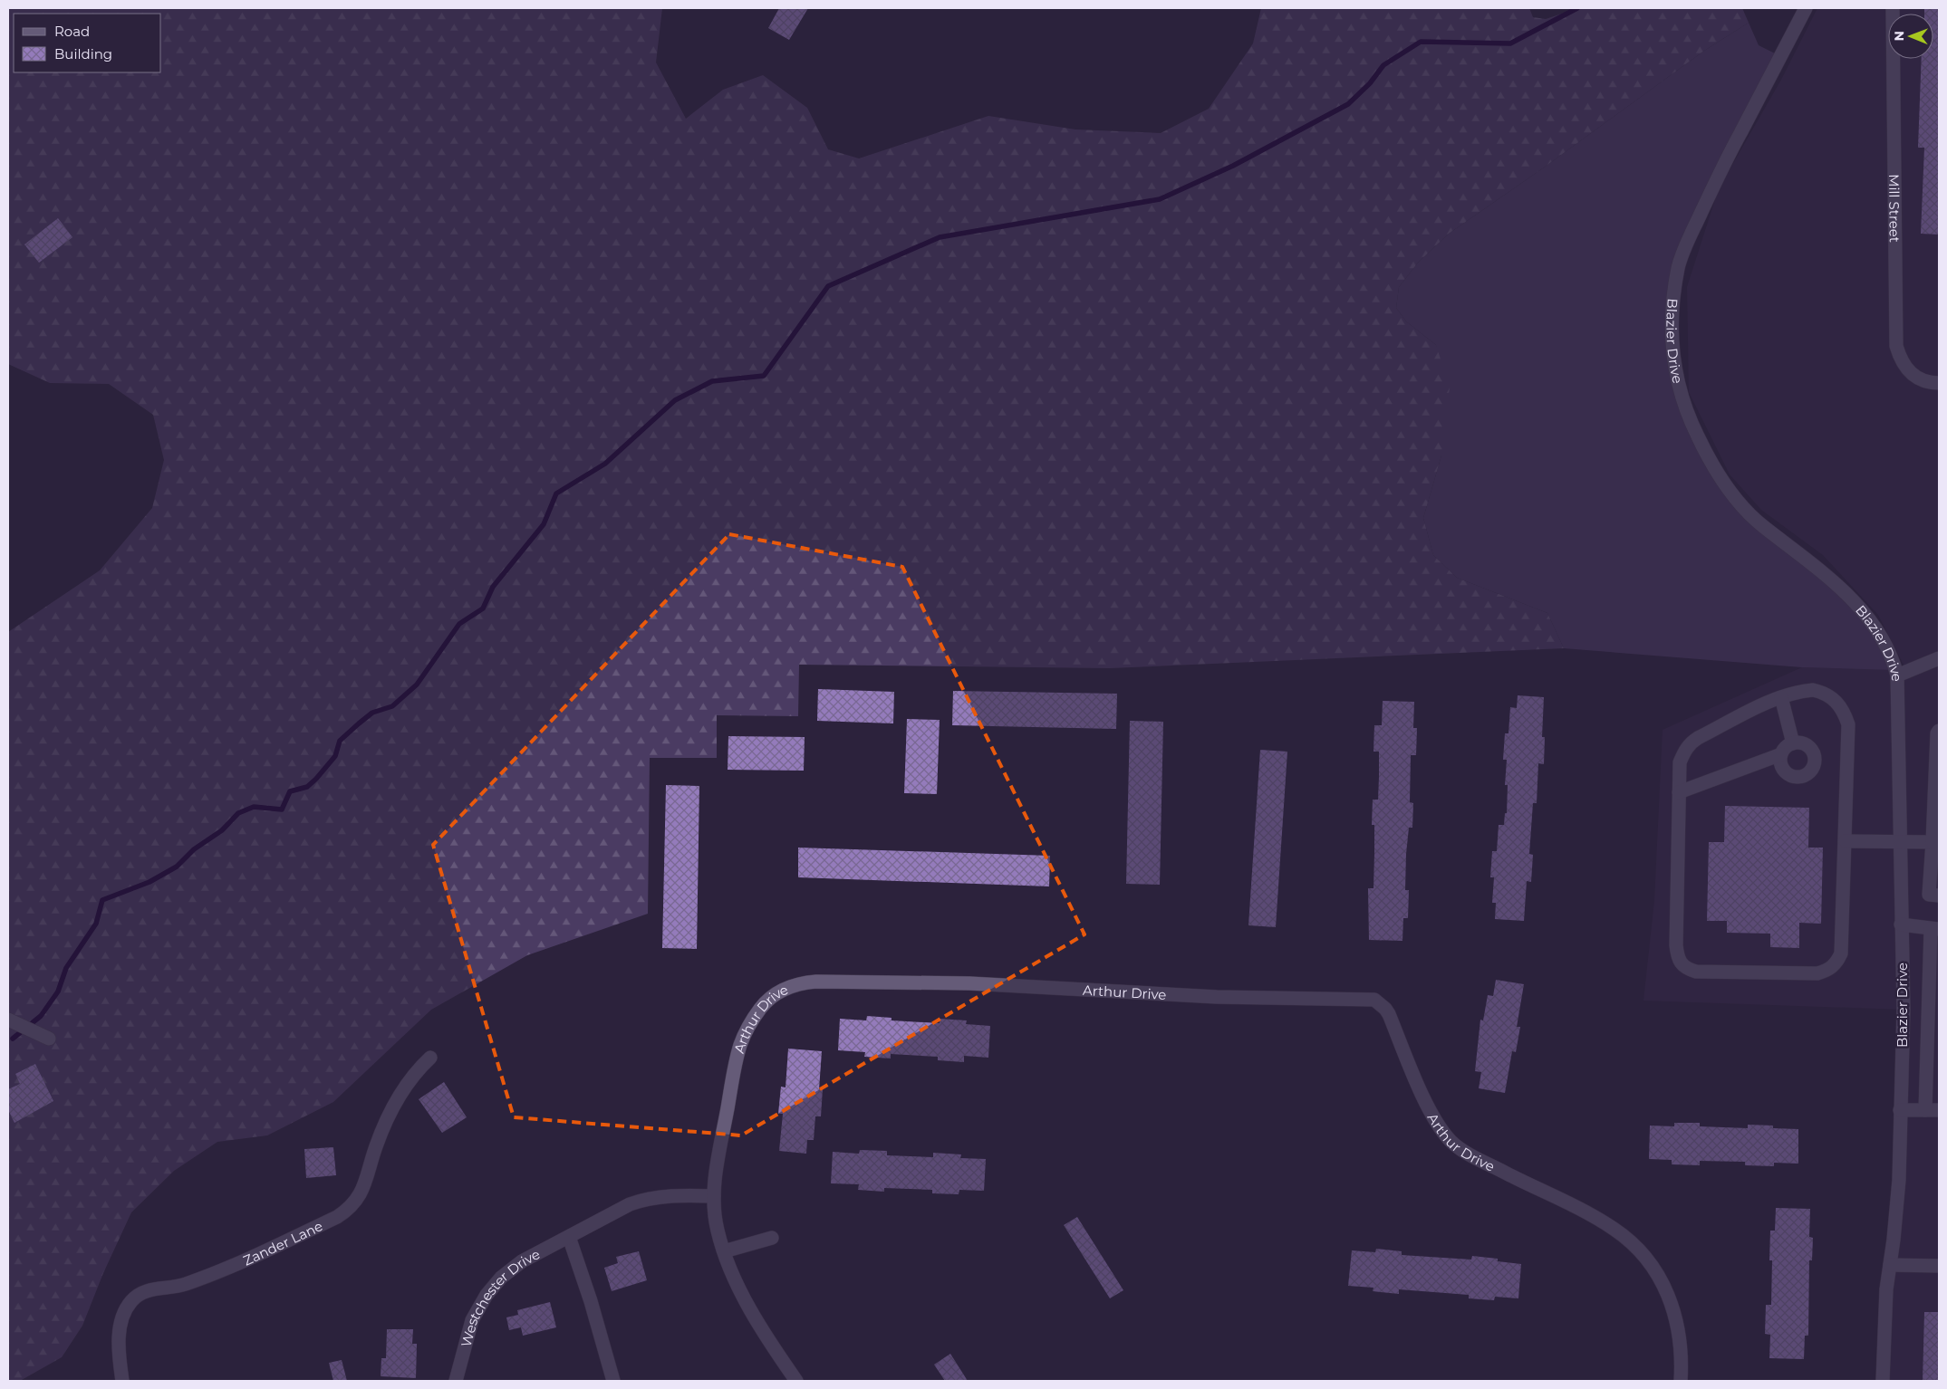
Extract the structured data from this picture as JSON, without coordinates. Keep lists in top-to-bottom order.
{
  "streets": {
    "street": [
      "Mill Street",
      "Blazier Drive",
      "Arthur Drive",
      "Zander Lane",
      "Westchester Drive"
    ]
  },
  "crossings": [
    ["Arthur Drive", "Westchester Drive"]
  ],
  "legend": ["Road", "Building"],
  "north": "left"
}
